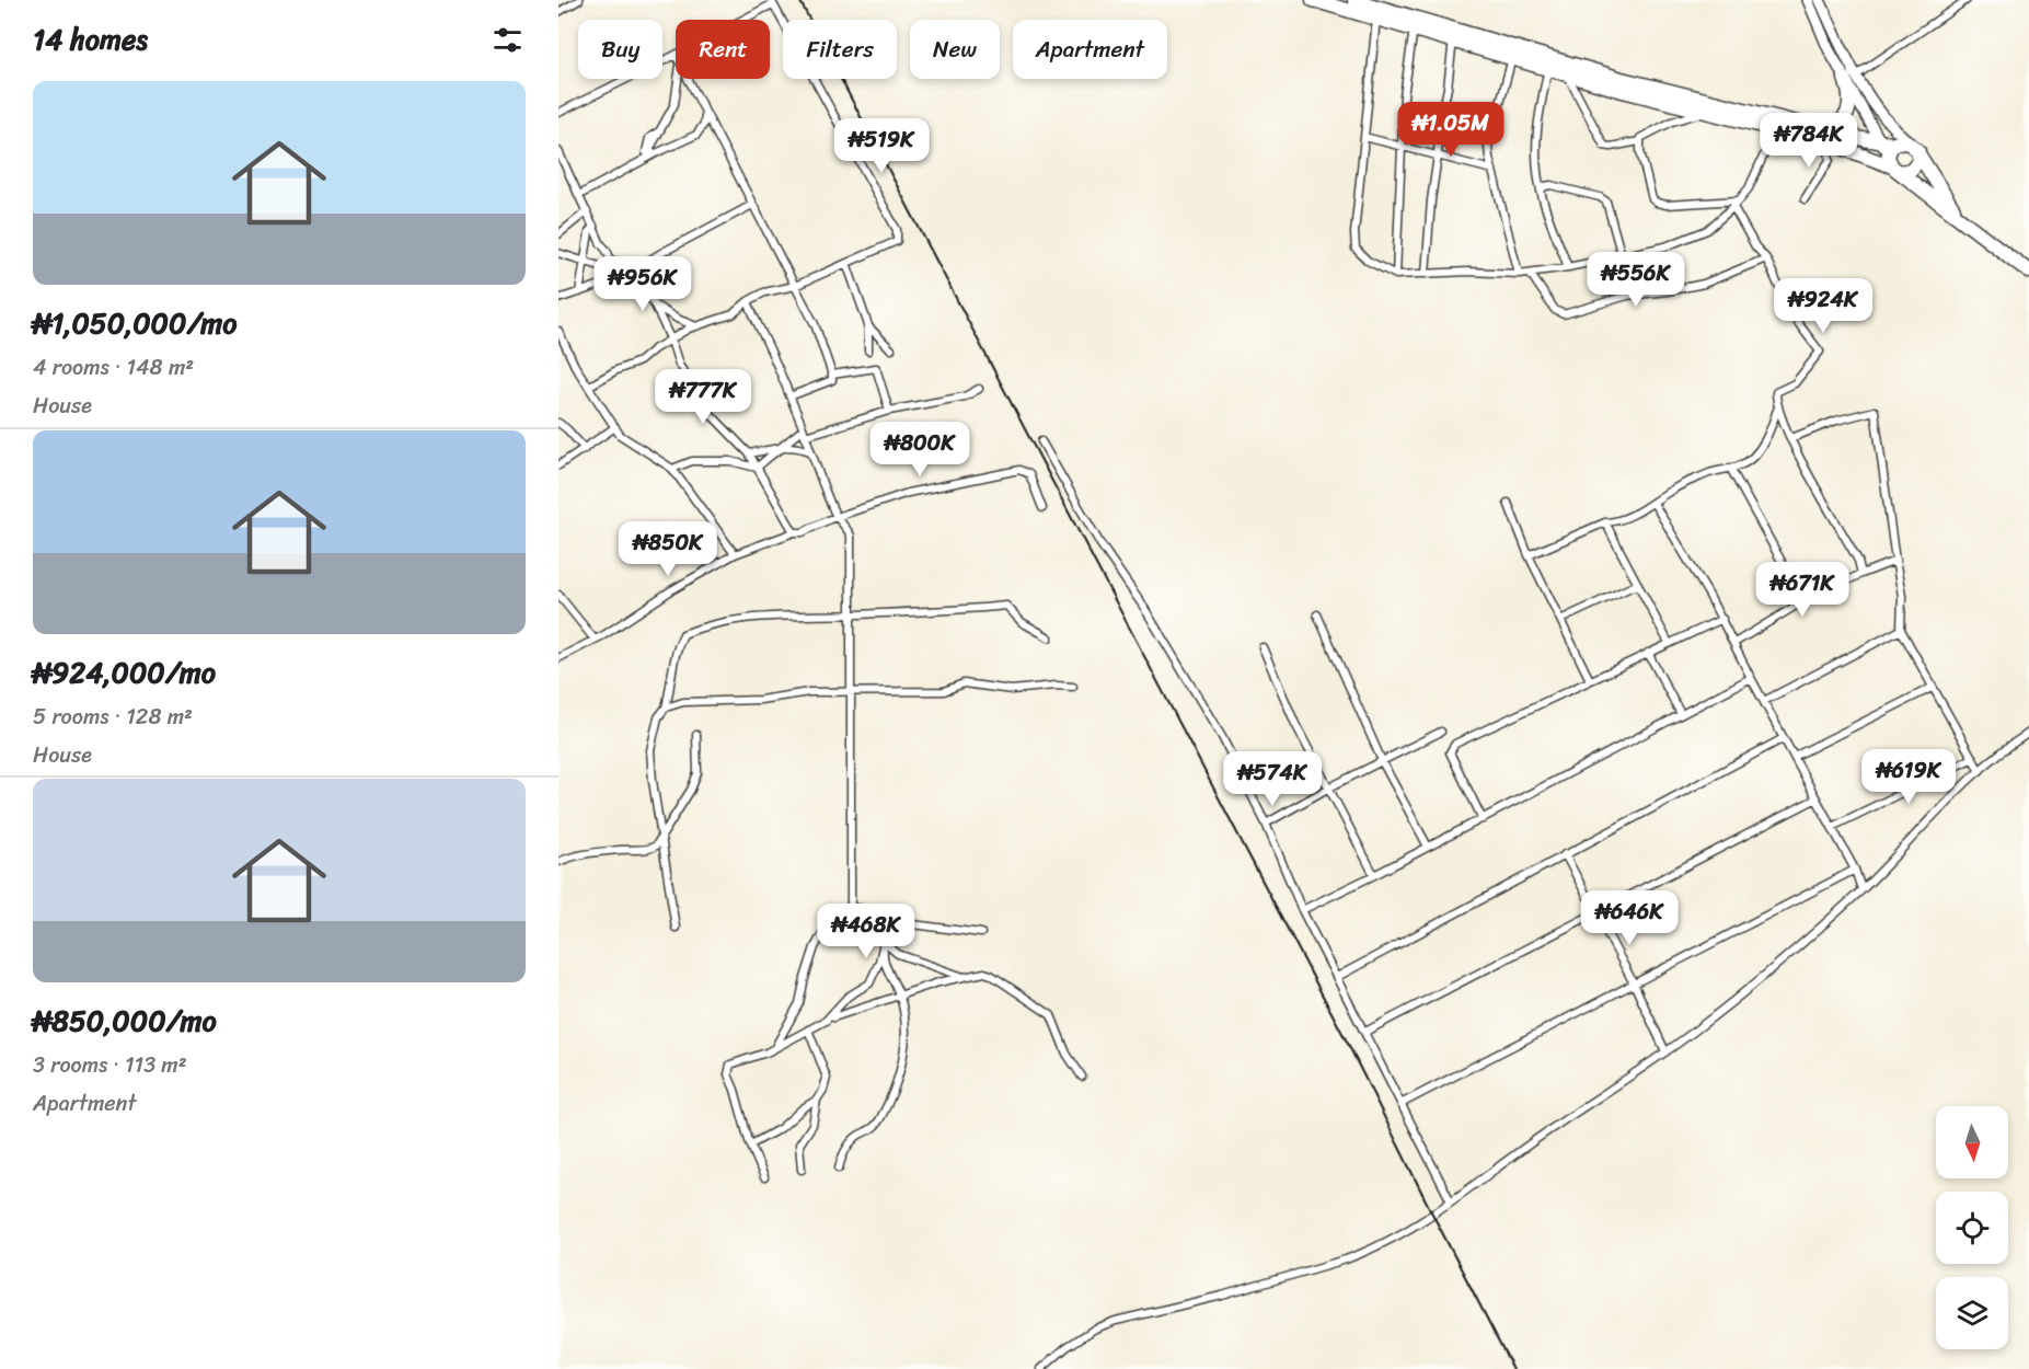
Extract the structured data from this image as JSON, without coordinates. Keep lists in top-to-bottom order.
{
  "north": "bottom",
  "page": {
    "heading": "14 homes",
    "chip": [
      "Buy",
      "Rent",
      "Filters",
      "New",
      "Apartment"
    ],
    "list": [
      {
        "name": "₦1,050,000/mo",
        "note": "4 rooms · 148 m² · House"
      },
      {
        "name": "₦924,000/mo",
        "note": "5 rooms · 128 m² · House"
      },
      {
        "name": "₦850,000/mo",
        "note": "3 rooms · 113 m² · Apartment"
      }
    ],
    "price": [
      "₦1.05M",
      "₦784K",
      "₦519K",
      "₦556K",
      "₦956K",
      "₦924K",
      "₦777K",
      "₦800K",
      "₦850K",
      "₦671K",
      "₦619K",
      "₦574K",
      "₦646K",
      "₦468K"
    ]
  }
}
